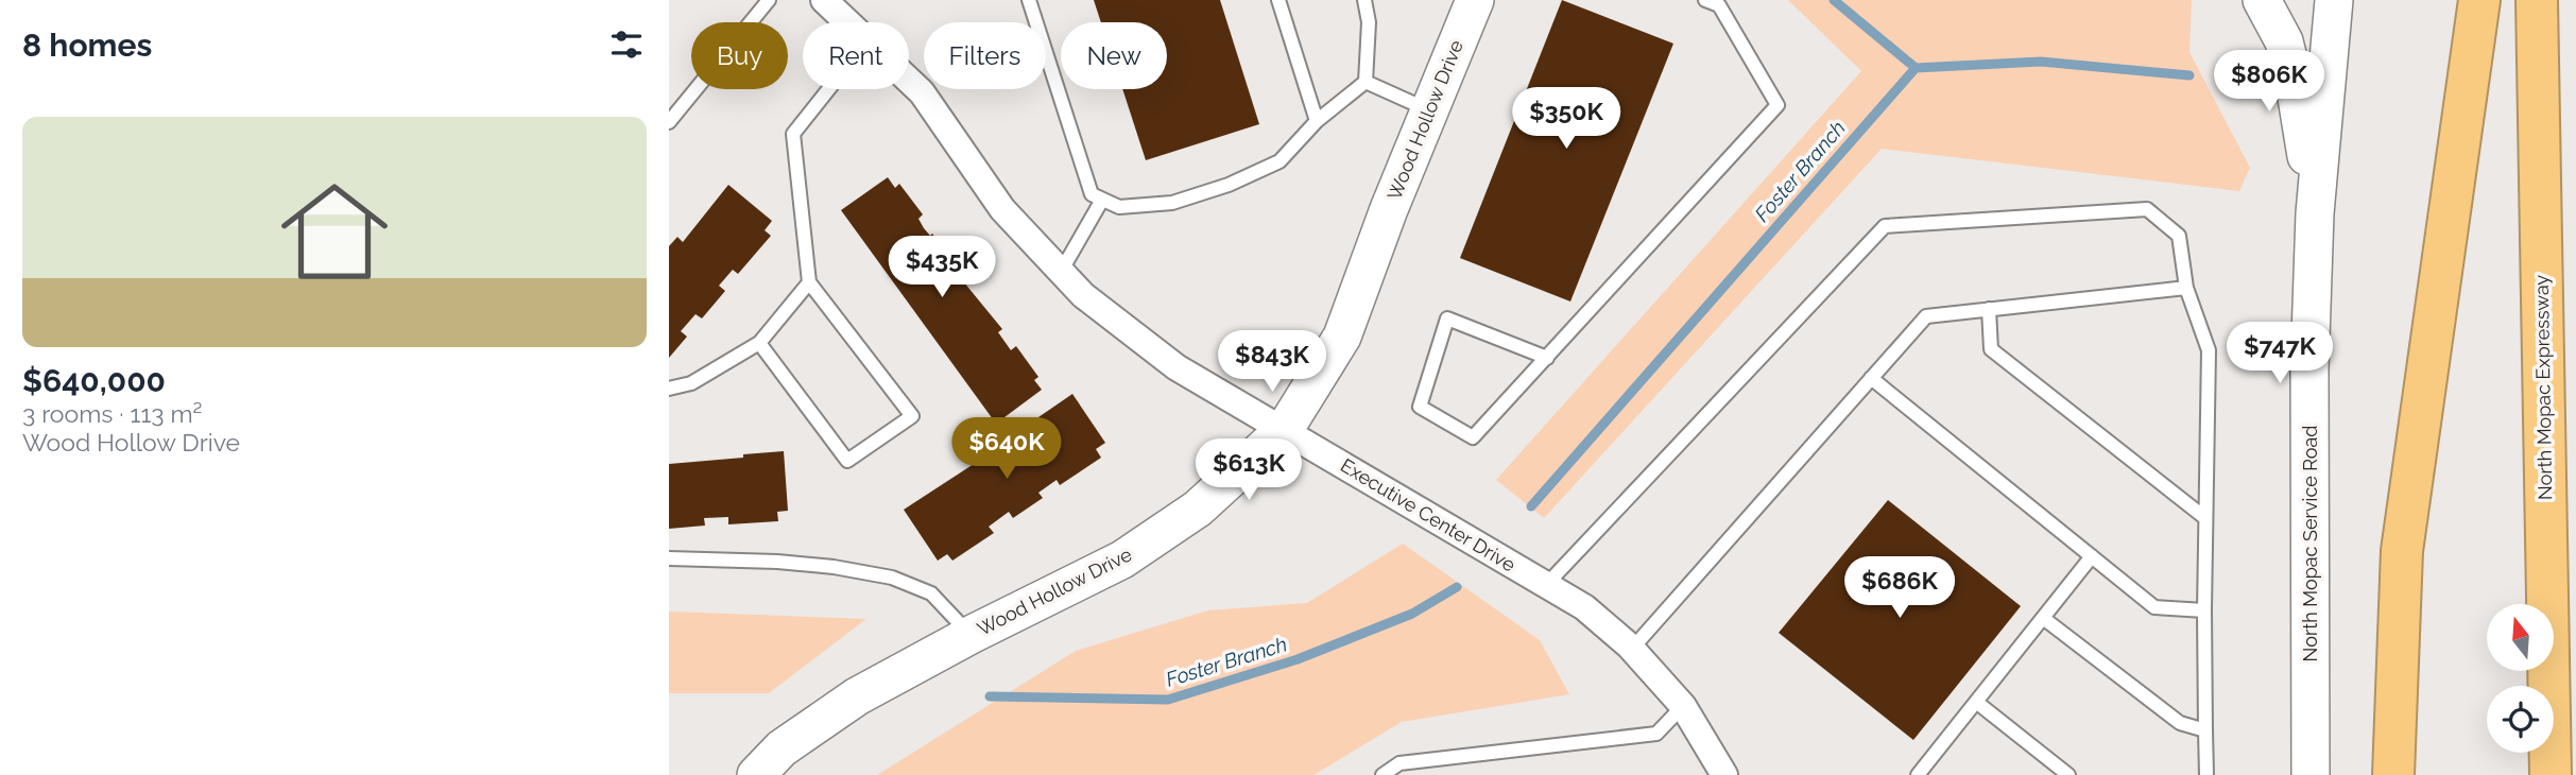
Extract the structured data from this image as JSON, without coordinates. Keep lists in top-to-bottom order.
{
  "streets": {
    "highway": ["North Mopac Expressway"],
    "street": ["Wood Hollow Drive", "Executive Center Drive", "North Mopac Service Road"]
  },
  "crossings": [
    ["Wood Hollow Drive", "Executive Center Drive"]
  ],
  "water": ["Foster Branch"],
  "north": "top",
  "page": {
    "heading": "8 homes",
    "chip": [
      "Buy",
      "Rent",
      "Filters",
      "New"
    ],
    "price": [
      "$806K",
      "$350K",
      "$435K",
      "$747K",
      "$843K",
      "$640K",
      "$613K",
      "$686K"
    ],
    "list": [
      {
        "name": "$640,000",
        "note": "3 rooms · 113 m² · Wood Hollow Drive"
      }
    ]
  }
}
